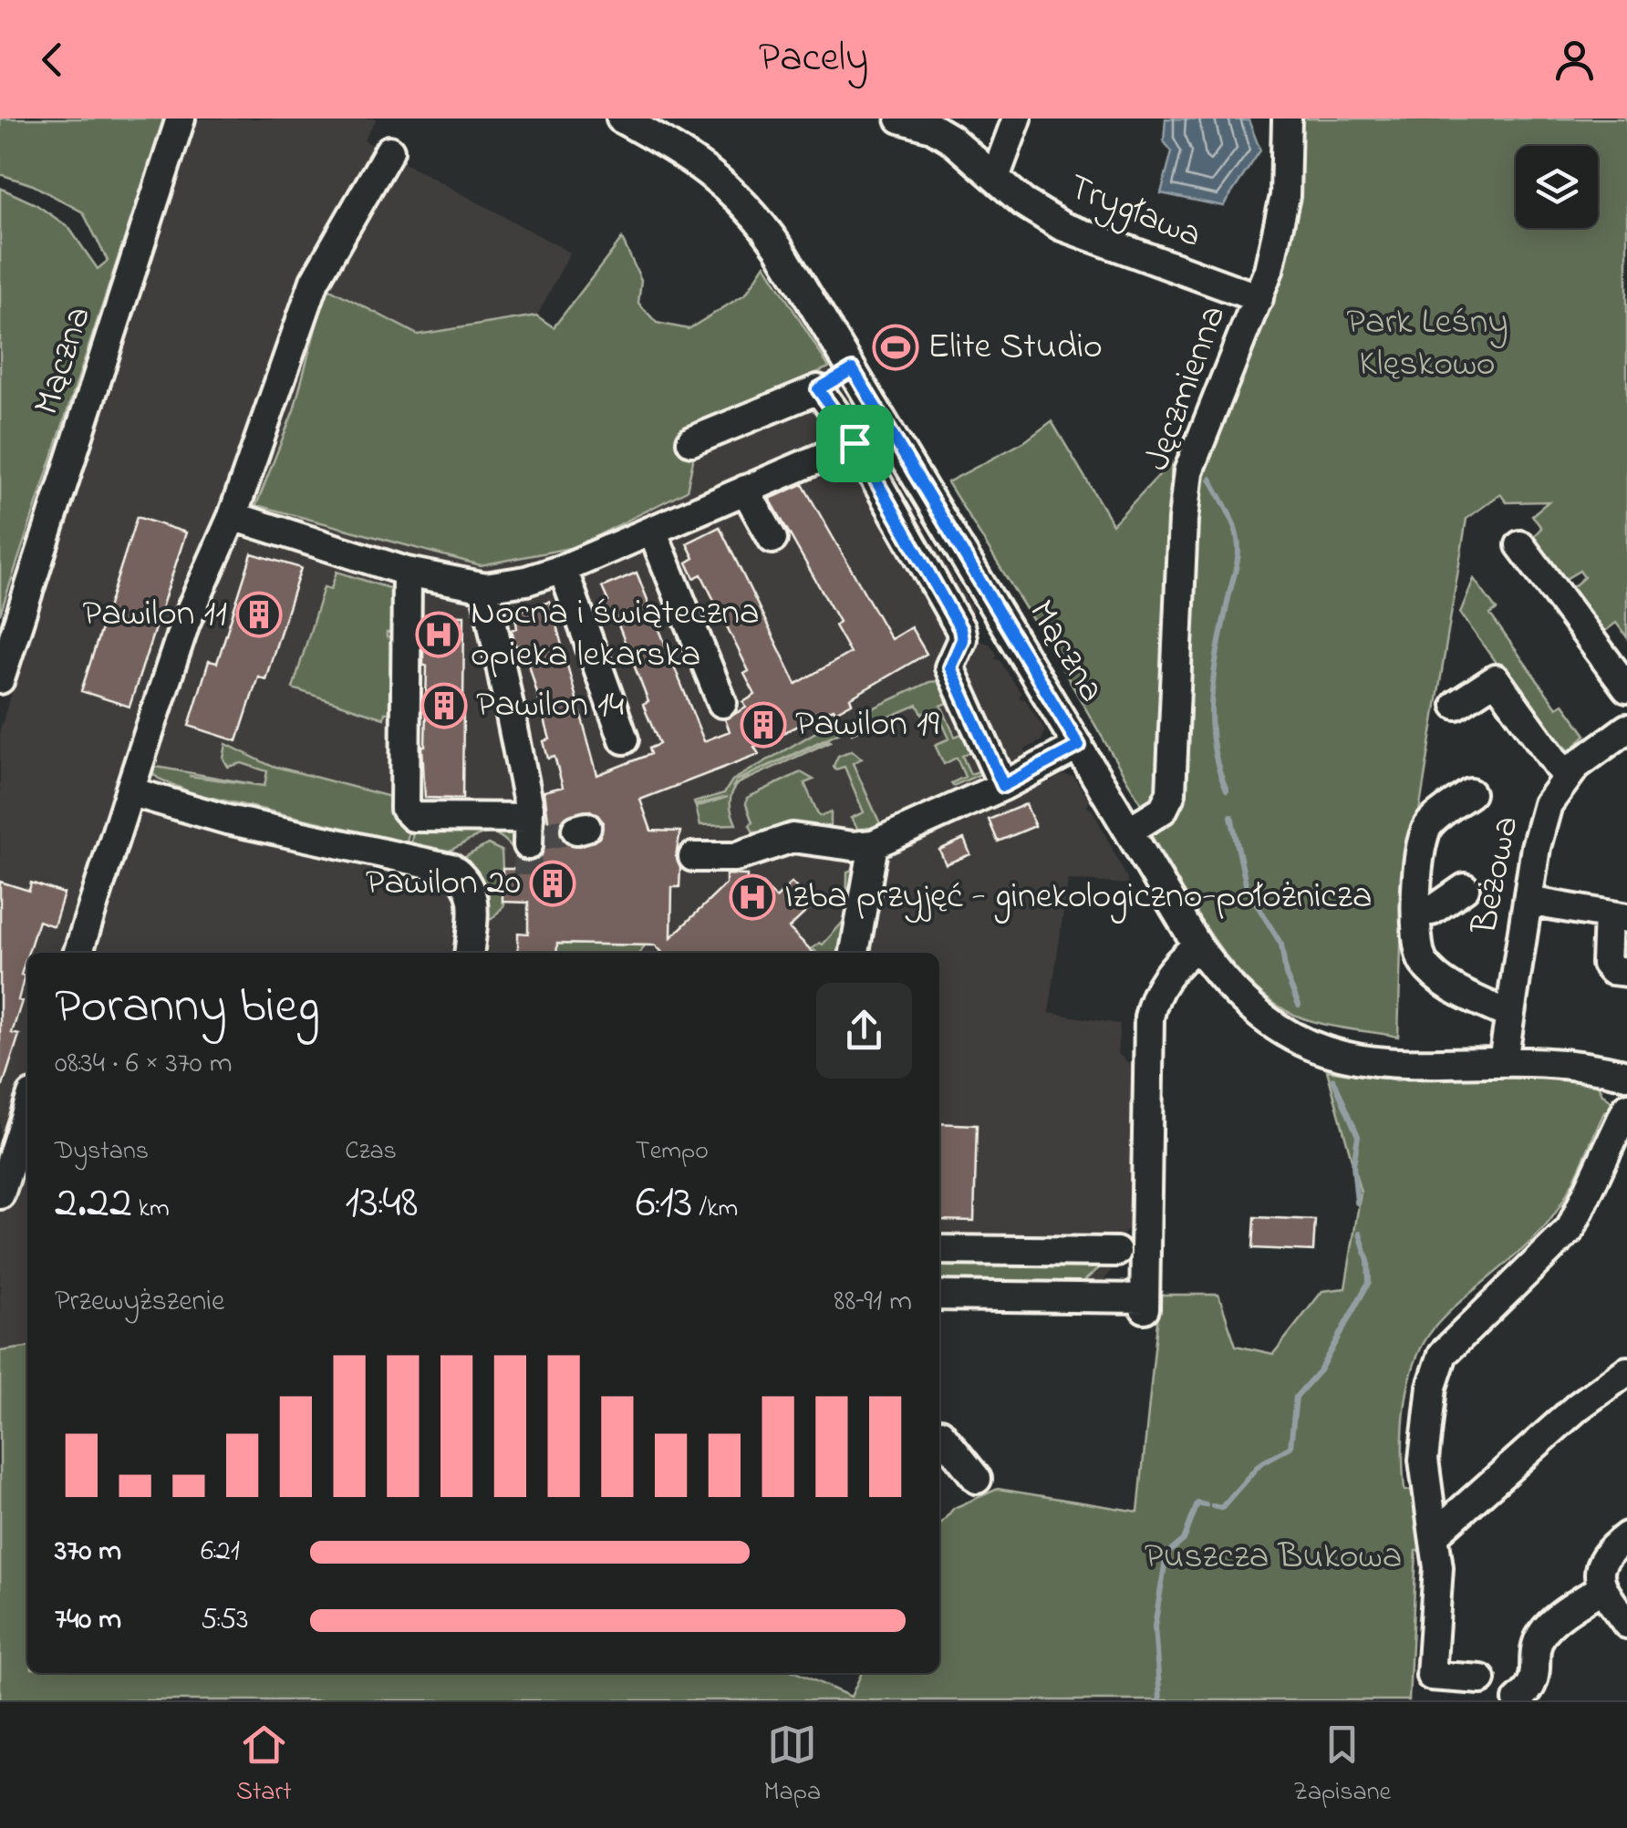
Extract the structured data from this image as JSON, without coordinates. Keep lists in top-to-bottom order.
{
  "streets": {
    "street": [
      "Trygława",
      "Mączna",
      "Jęczmienna",
      "Beżowa"
    ]
  },
  "crossings": [
    ["Trygława", "Jęczmienna"],
    ["Mączna", "Jęczmienna"],
    ["Mączna", "Beżowa"]
  ],
  "parks": ["Park Leśny Klęskowo", "Puszcza Bukowa"],
  "places": {
    "sports": ["Elite Studio"],
    "building": [
      "Pawilon 11",
      "Pawilon 14",
      "Pawilon 19",
      "Pawilon 20"
    ],
    "hospital": ["Nocna i świąteczna opieka lekarska", "Izba przyjęć - ginekologiczno-położnicza"]
  },
  "page": {
    "header": "Pacely",
    "heading": ["Poranny bieg", "08:34 · 6 × 370 m"],
    "stats": [
      ["Dystans", "2.22 km"],
      ["Czas", "13:48"],
      ["Tempo", "6:13 /km"]
    ],
    "chart": ["Przewyższenie", "88–91 m"],
    "list": [
      {
        "name": "370 m",
        "note": "6:21"
      },
      {
        "name": "740 m",
        "note": "5:53"
      }
    ],
    "tabs": ["Start", "Mapa", "Zapisane"]
  }
}
